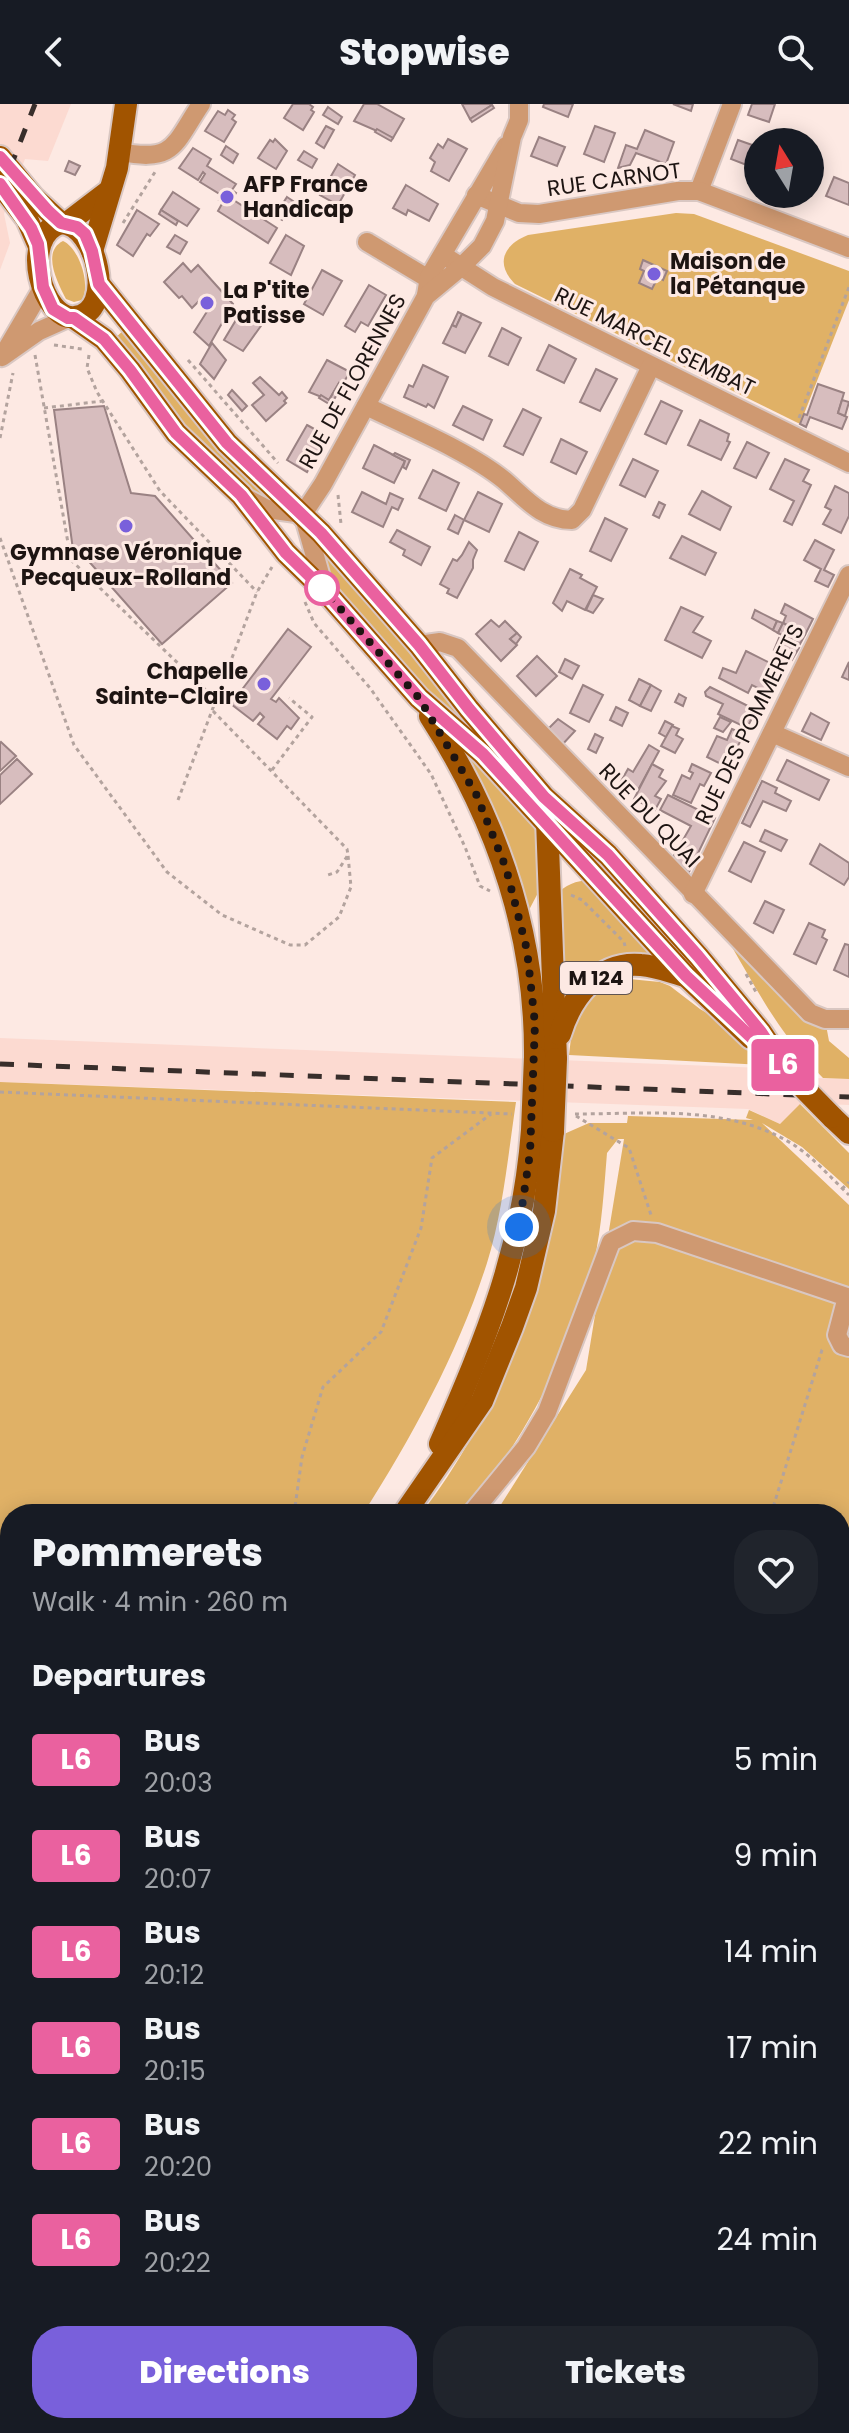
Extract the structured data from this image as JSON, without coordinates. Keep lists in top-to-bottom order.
{
  "streets": {
    "main road": ["M 124"],
    "street": [
      "RUE CARNOT",
      "RUE MARCEL SEMBAT",
      "RUE DE FLORENNES",
      "RUE DES POMMERETS",
      "RUE DU QUAI"
    ]
  },
  "crossings": [
    ["RUE CARNOT", "RUE DE FLORENNES"],
    ["RUE MARCEL SEMBAT", "RUE DE FLORENNES"],
    ["RUE DES POMMERETS", "RUE DU QUAI"]
  ],
  "places": [
    "AFP France Handicap",
    "Maison de la Pétanque",
    "La P'tite Patisse",
    "Gymnase Véronique Pecqueux-Rolland",
    "Chapelle Sainte-Claire"
  ],
  "lines": ["bus line L6"],
  "north": "top",
  "page": {
    "header": "Stopwise",
    "on_map": "L6",
    "heading": [
      ["Pommerets", "Walk · 4 min · 260 m"],
      "Departures"
    ],
    "list": [
      {
        "mark": "L6",
        "name": "Bus",
        "note": "20:03",
        "value": "5 min"
      },
      {
        "mark": "L6",
        "name": "Bus",
        "note": "20:07",
        "value": "9 min"
      },
      {
        "mark": "L6",
        "name": "Bus",
        "note": "20:12",
        "value": "14 min"
      },
      {
        "mark": "L6",
        "name": "Bus",
        "note": "20:15",
        "value": "17 min"
      },
      {
        "mark": "L6",
        "name": "Bus",
        "note": "20:20",
        "value": "22 min"
      },
      {
        "mark": "L6",
        "name": "Bus",
        "note": "20:22",
        "value": "24 min"
      }
    ],
    "buttons": ["Directions", "Tickets"]
  }
}
